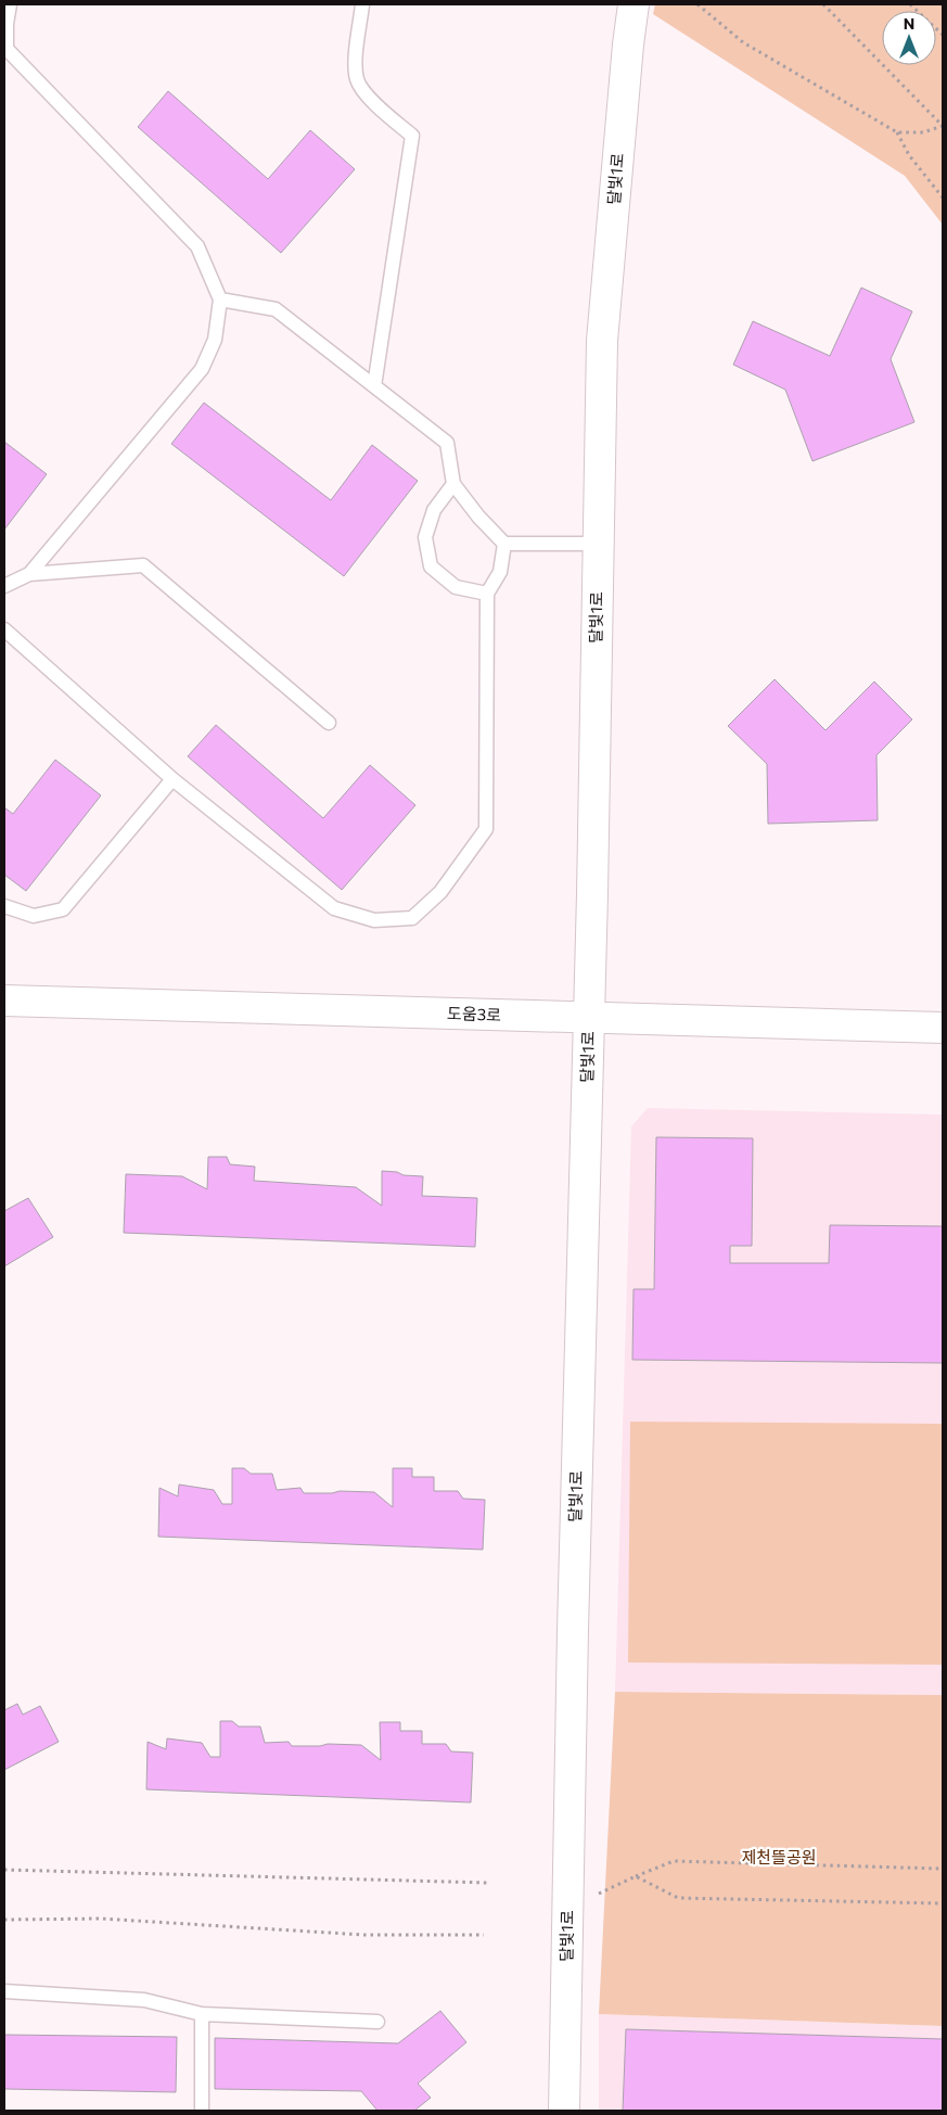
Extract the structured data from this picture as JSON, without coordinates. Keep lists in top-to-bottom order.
{
  "streets": {
    "street": ["달빛1로", "도움3로"]
  },
  "crossings": [
    ["달빛1로", "도움3로"]
  ],
  "parks": ["제천뜰공원"],
  "north": "top"
}
